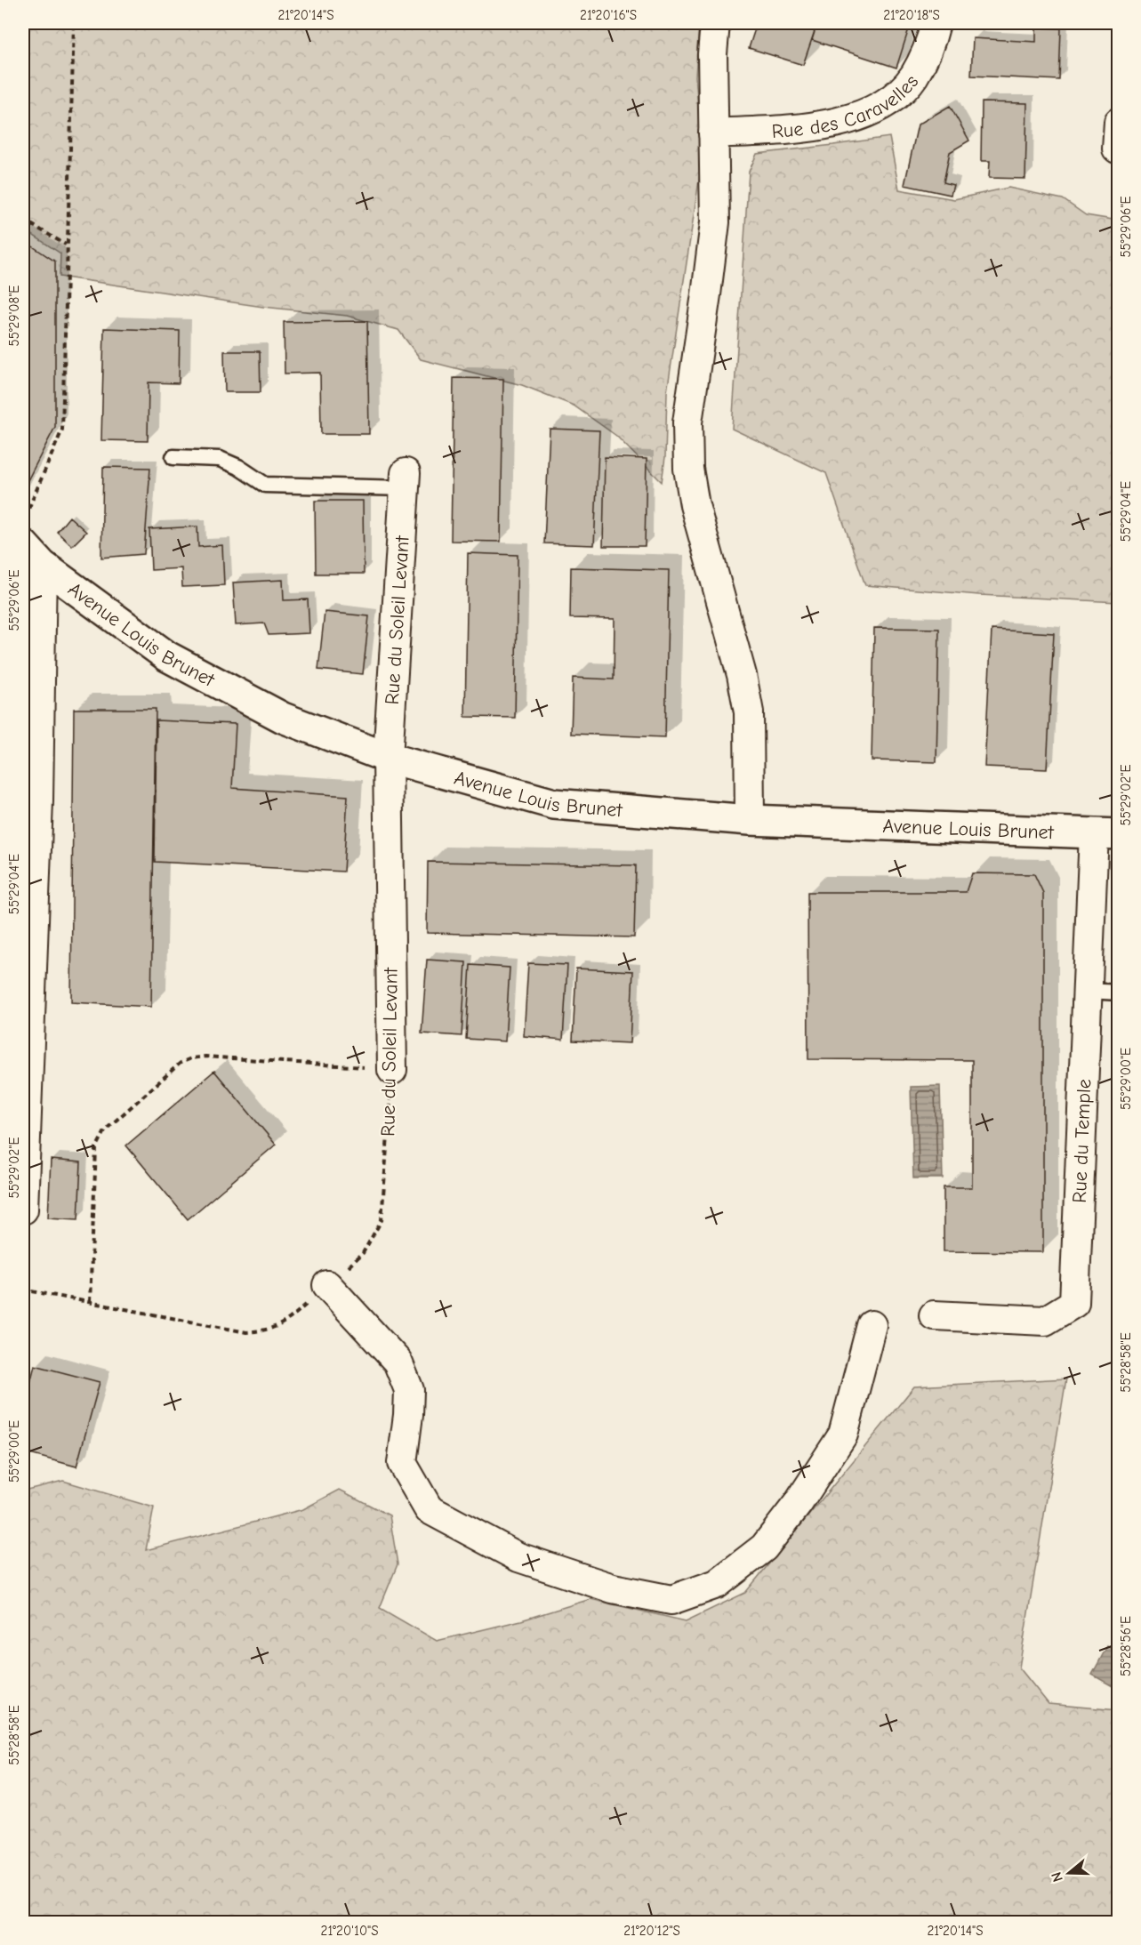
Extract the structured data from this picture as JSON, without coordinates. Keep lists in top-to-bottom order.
{
  "streets": {
    "street": [
      "Rue des Caravelles",
      "Rue du Soleil Levant",
      "Avenue Louis Brunet",
      "Rue du Temple"
    ]
  },
  "crossings": [
    ["Rue du Soleil Levant", "Avenue Louis Brunet"],
    ["Avenue Louis Brunet", "Rue du Temple"]
  ],
  "north": "left",
  "coordinates": [
    "21°20'14\"S",
    "21°20'16\"S",
    "21°20'18\"S",
    "55°29'06\"E",
    "55°29'08\"E",
    "55°29'04\"E",
    "55°29'02\"E",
    "55°29'00\"E",
    "55°28'58\"E",
    "55°28'56\"E",
    "21°20'10\"S",
    "21°20'12\"S"
  ]
}
